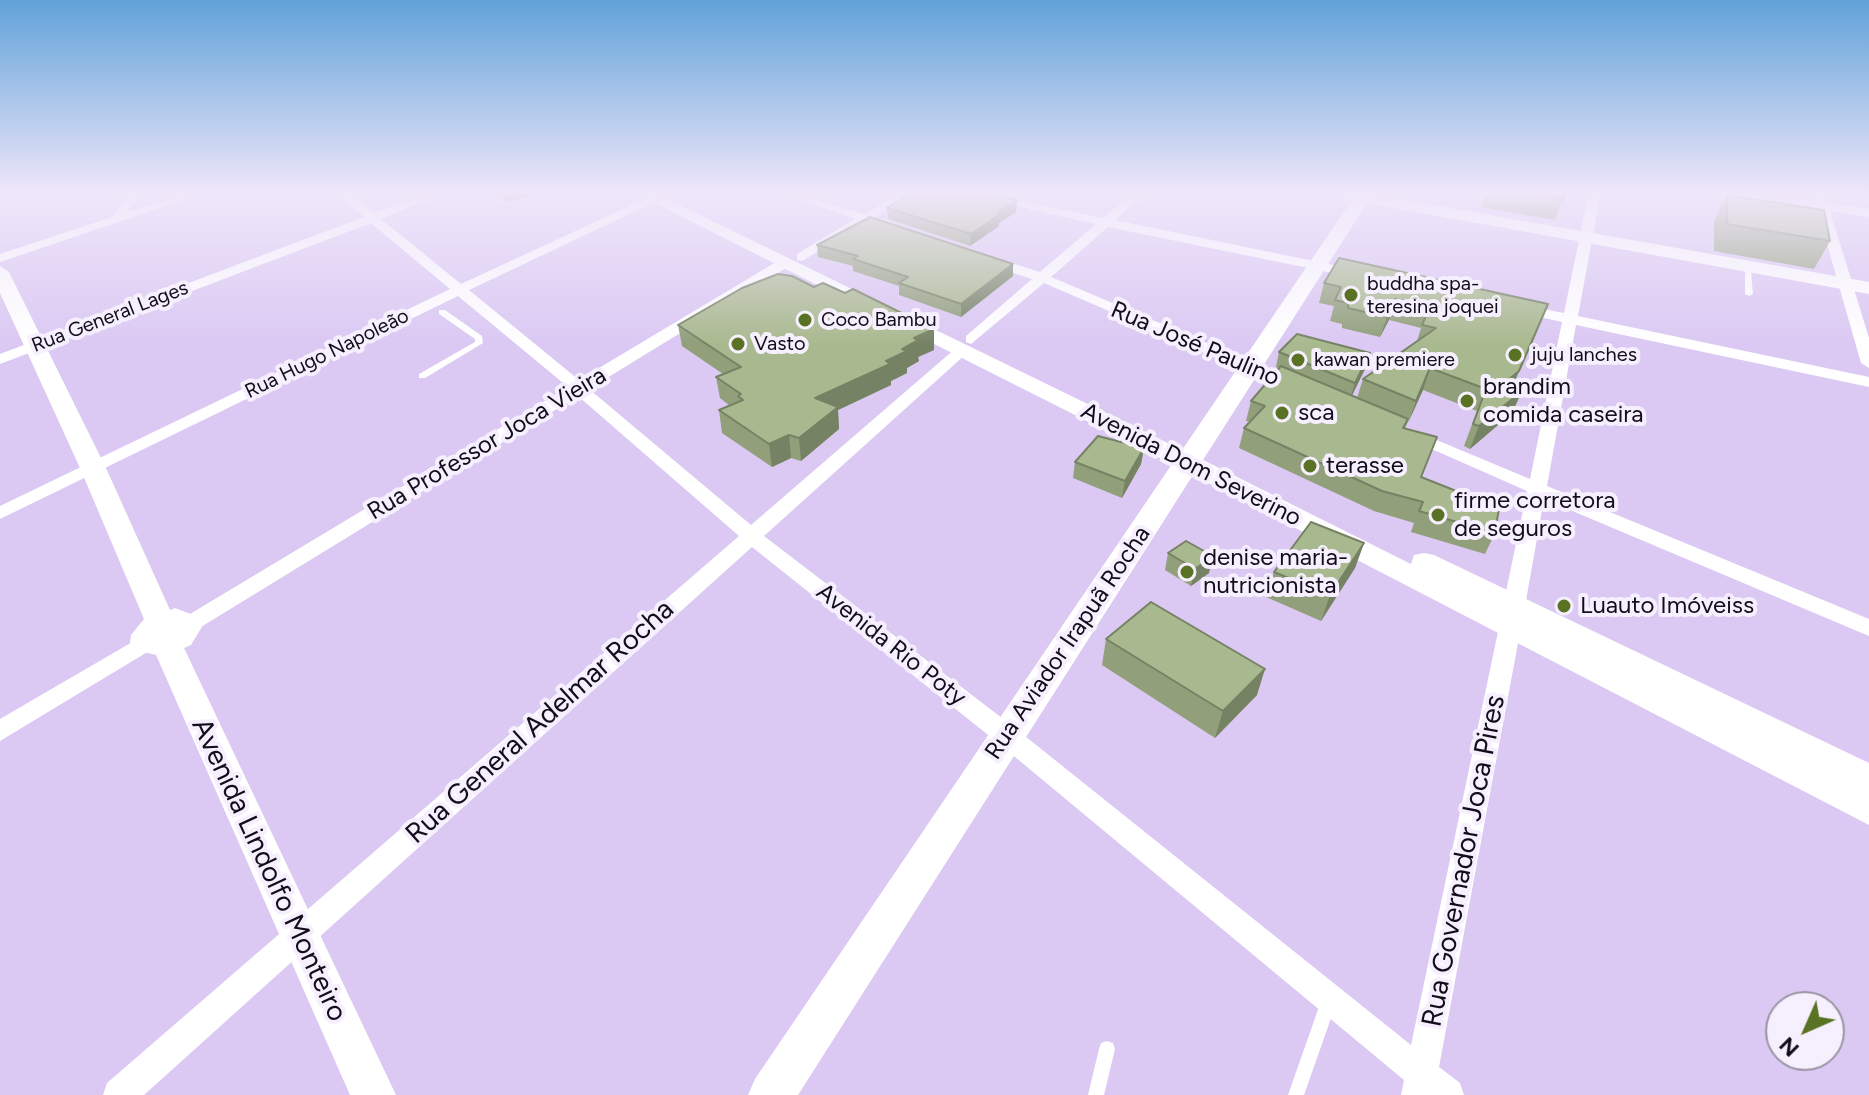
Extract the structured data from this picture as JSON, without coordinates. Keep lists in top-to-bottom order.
{
  "streets": {
    "street": [
      "Rua General Lages",
      "Rua José Paulino",
      "Rua Hugo Napoleão",
      "Rua Professor Joca Vieira",
      "Avenida Dom Severino",
      "Rua Aviador Irapuã Rocha",
      "Avenida Rio Poty",
      "Rua General Adelmar Rocha",
      "Rua Governador Joca Pires",
      "Avenida Lindolfo Monteiro"
    ]
  },
  "crossings": [
    ["Rua General Lages", "Avenida Lindolfo Monteiro"],
    ["Rua José Paulino", "Rua Aviador Irapuã Rocha"],
    ["Rua José Paulino", "Rua General Adelmar Rocha"],
    ["Rua Hugo Napoleão", "Avenida Rio Poty"],
    ["Rua Hugo Napoleão", "Avenida Lindolfo Monteiro"],
    ["Rua Professor Joca Vieira", "Avenida Dom Severino"],
    ["Rua Professor Joca Vieira", "Avenida Rio Poty"],
    ["Rua Professor Joca Vieira", "Avenida Lindolfo Monteiro"],
    ["Avenida Dom Severino", "Rua Aviador Irapuã Rocha"],
    ["Avenida Dom Severino", "Rua General Adelmar Rocha"],
    ["Avenida Dom Severino", "Rua Governador Joca Pires"],
    ["Rua Aviador Irapuã Rocha", "Avenida Rio Poty"],
    ["Avenida Rio Poty", "Rua General Adelmar Rocha"],
    ["Avenida Rio Poty", "Rua Governador Joca Pires"],
    ["Rua General Adelmar Rocha", "Avenida Lindolfo Monteiro"]
  ],
  "places": [
    "buddha spa- teresina joquei",
    "Coco Bambu",
    "Vasto",
    "juju lanches",
    "kawan premiere",
    "brandim comida caseira",
    "sca",
    "terasse",
    "firme corretora de seguros",
    "denise maria- nutricionista",
    "Luauto Imóveiss"
  ],
  "north": "bottom left"
}
